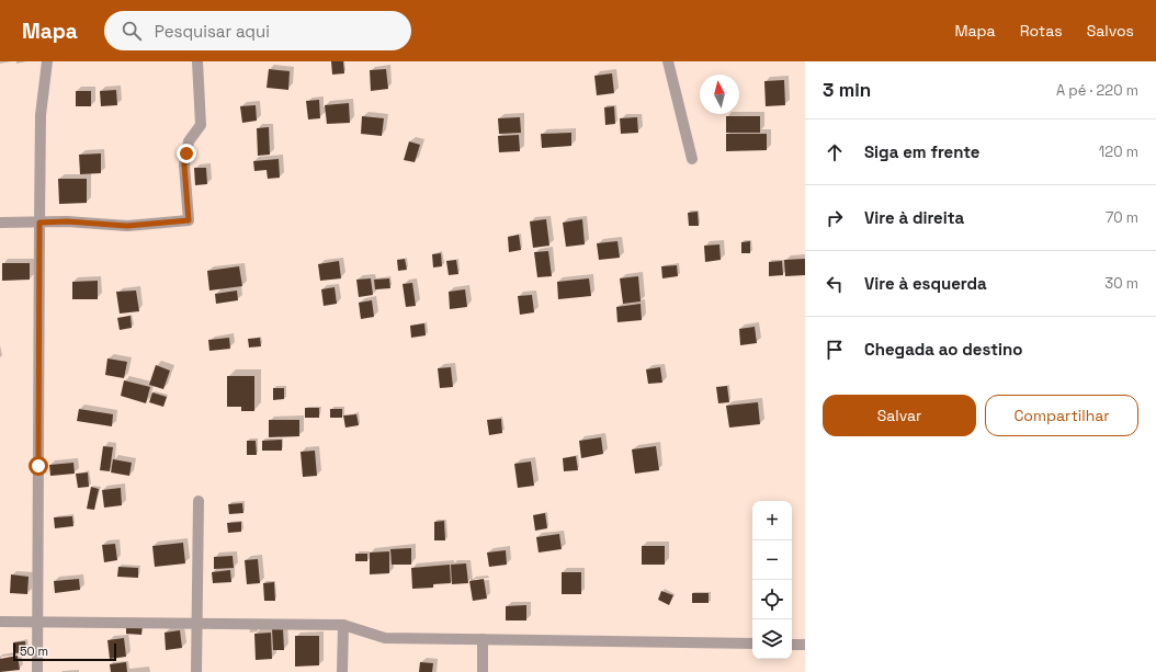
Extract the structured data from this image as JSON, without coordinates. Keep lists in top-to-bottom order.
{
  "scale_bar": "50 m",
  "north": "top",
  "page": {
    "header": "Mapa",
    "search": "Pesquisar aqui",
    "nav": ["Mapa", "Rotas", "Salvos"],
    "heading": ["3 min", "A pé · 220 m"],
    "list": [
      ["Siga em frente", "120 m"],
      ["Vire à direita", "70 m"],
      ["Vire à esquerda", "30 m"],
      "Chegada ao destino"
    ],
    "buttons": ["Salvar", "Compartilhar"],
    "map_buttons": ["+", "−"],
    "scale": "50 m"
  }
}
